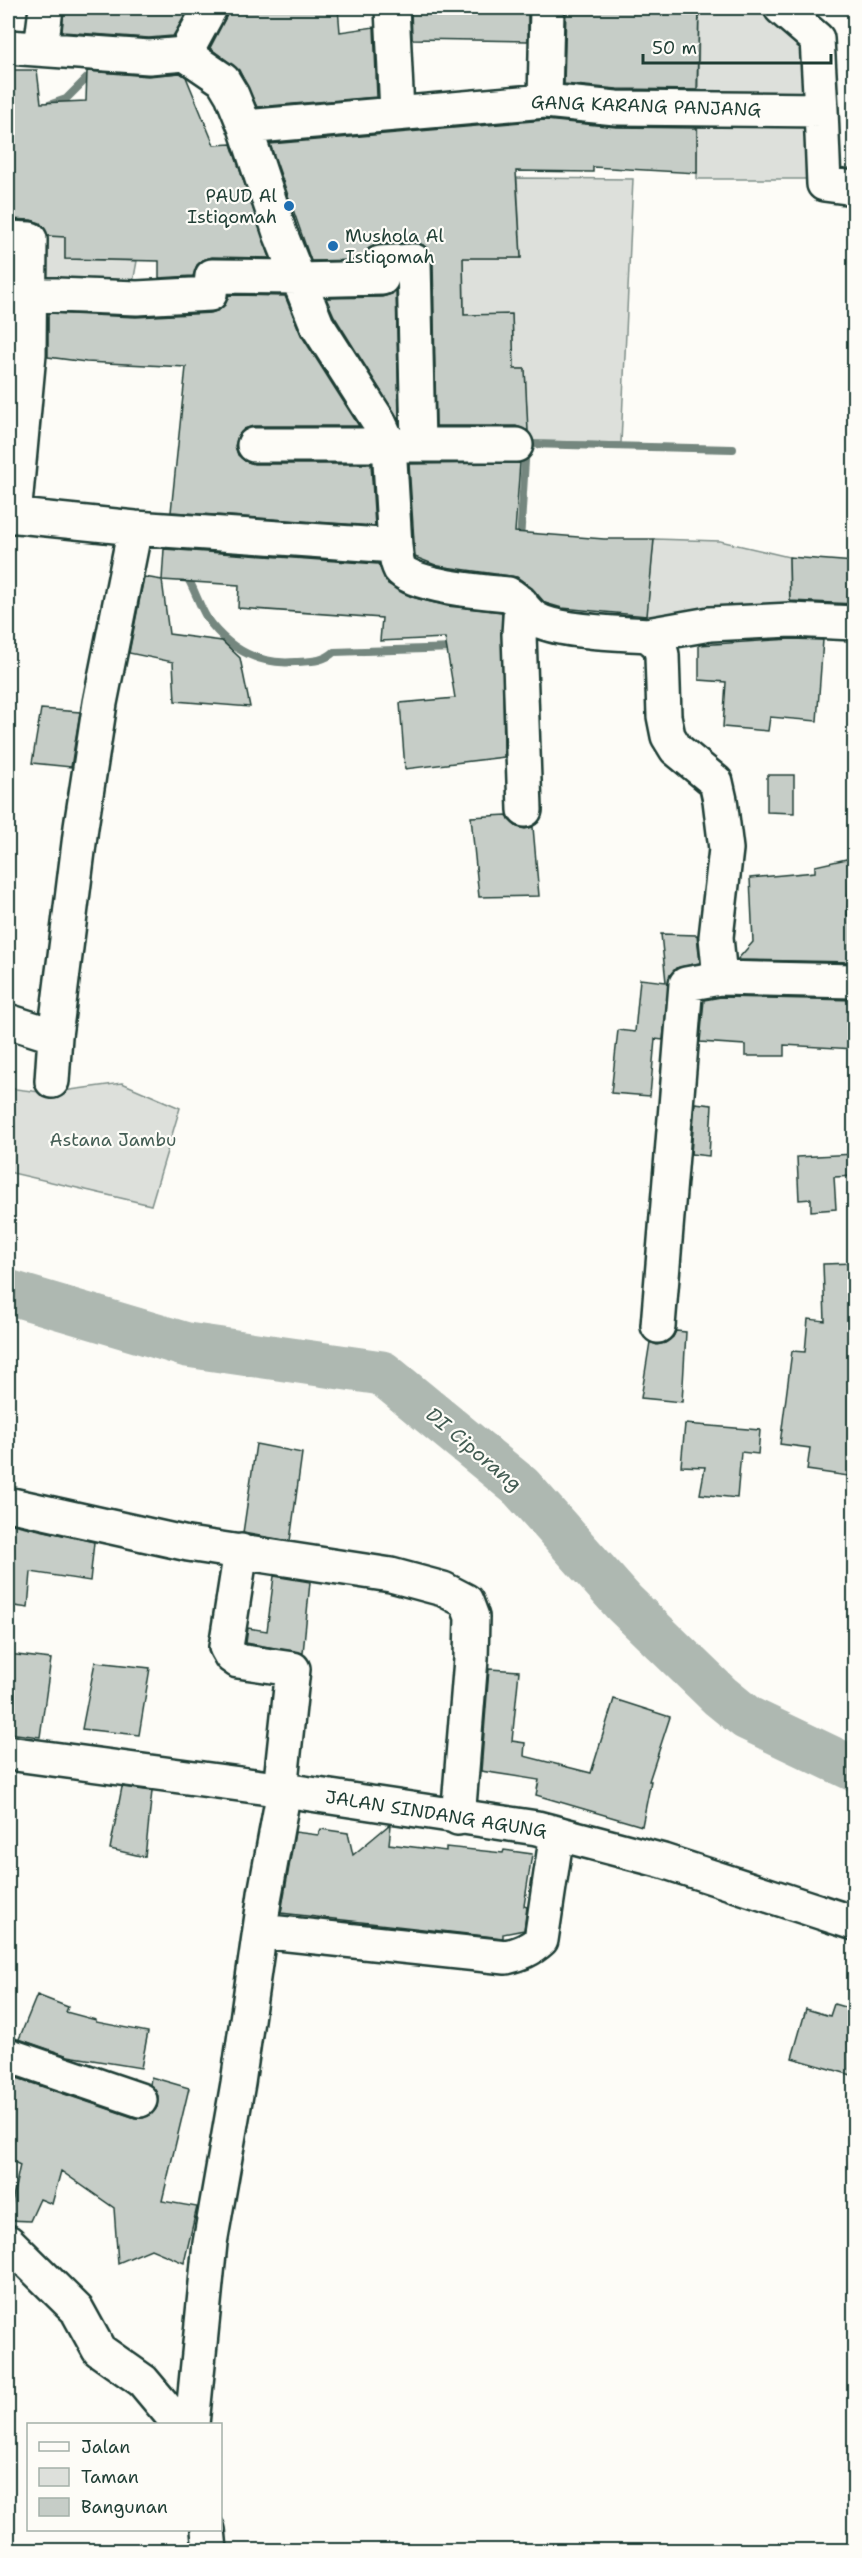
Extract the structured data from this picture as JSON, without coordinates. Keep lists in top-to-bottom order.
{
  "streets": {
    "street": ["GANG KARANG PANJANG", "JALAN SINDANG AGUNG"]
  },
  "water": ["DI Ciporang"],
  "parks": ["Astana Jambu"],
  "places": ["PAUD Al Istiqomah", "Mushola Al Istiqomah"],
  "legend": ["Jalan", "Taman", "Bangunan"],
  "scale_bar": "50 m"
}
